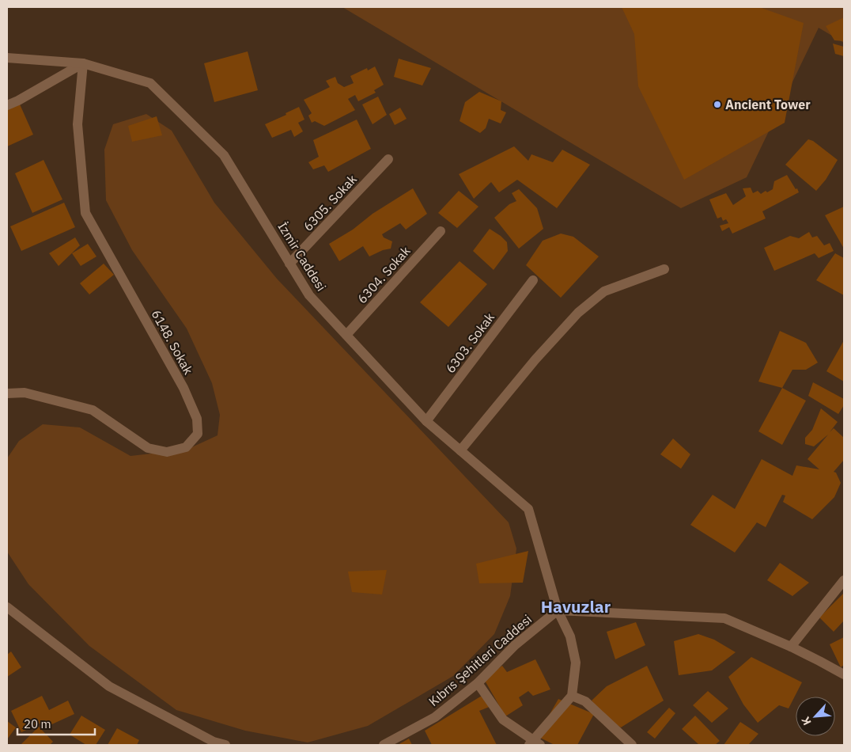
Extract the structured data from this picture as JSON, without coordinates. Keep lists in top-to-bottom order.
{
  "streets": {
    "street": [
      "6305. Sokak",
      "İzmir Caddesi",
      "6304. Sokak",
      "6148. Sokak",
      "6303. Sokak",
      "Kıbrıs Şehitleri Caddesi"
    ]
  },
  "crossings": [
    ["6305. Sokak", "İzmir Caddesi"],
    ["İzmir Caddesi", "6304. Sokak"],
    ["İzmir Caddesi", "6148. Sokak"],
    ["İzmir Caddesi", "6303. Sokak"],
    ["İzmir Caddesi", "Kıbrıs Şehitleri Caddesi"]
  ],
  "districts": ["Havuzlar"],
  "places": ["Ancient Tower"],
  "scale_bar": "20 m",
  "north": "bottom left"
}
